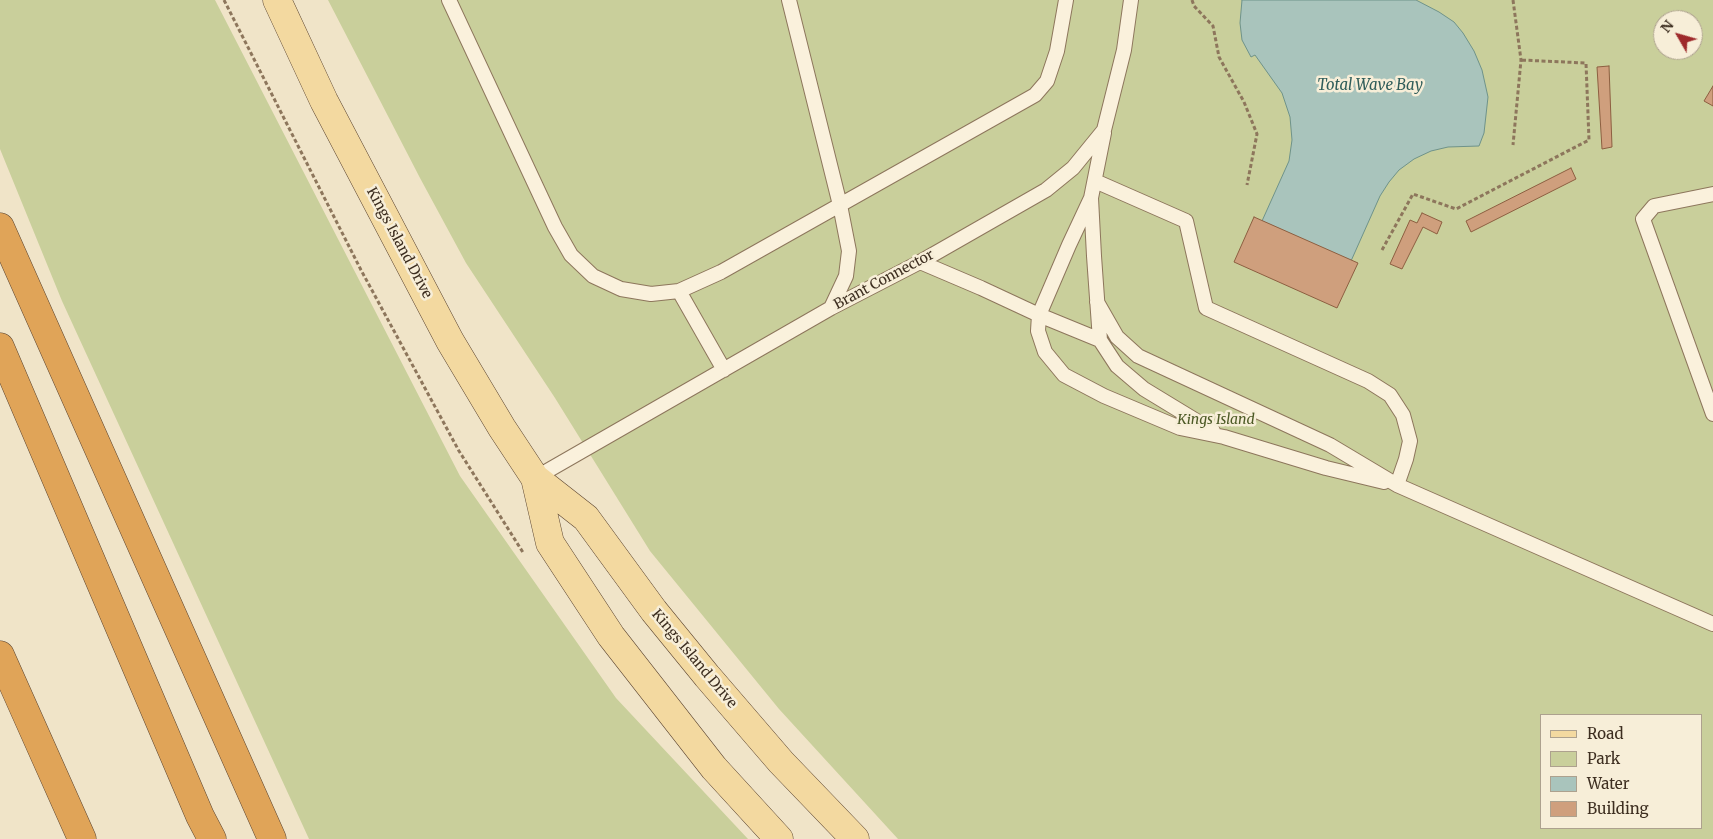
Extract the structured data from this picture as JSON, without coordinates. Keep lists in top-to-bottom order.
{
  "streets": {
    "main road": ["Kings Island Drive"],
    "lane": ["Brant Connector"]
  },
  "crossings": [
    ["Kings Island Drive", "Brant Connector"]
  ],
  "water": ["Total Wave Bay"],
  "parks": ["Kings Island"],
  "legend": [
    "Road",
    "Park",
    "Water",
    "Building"
  ],
  "north": "top left"
}
